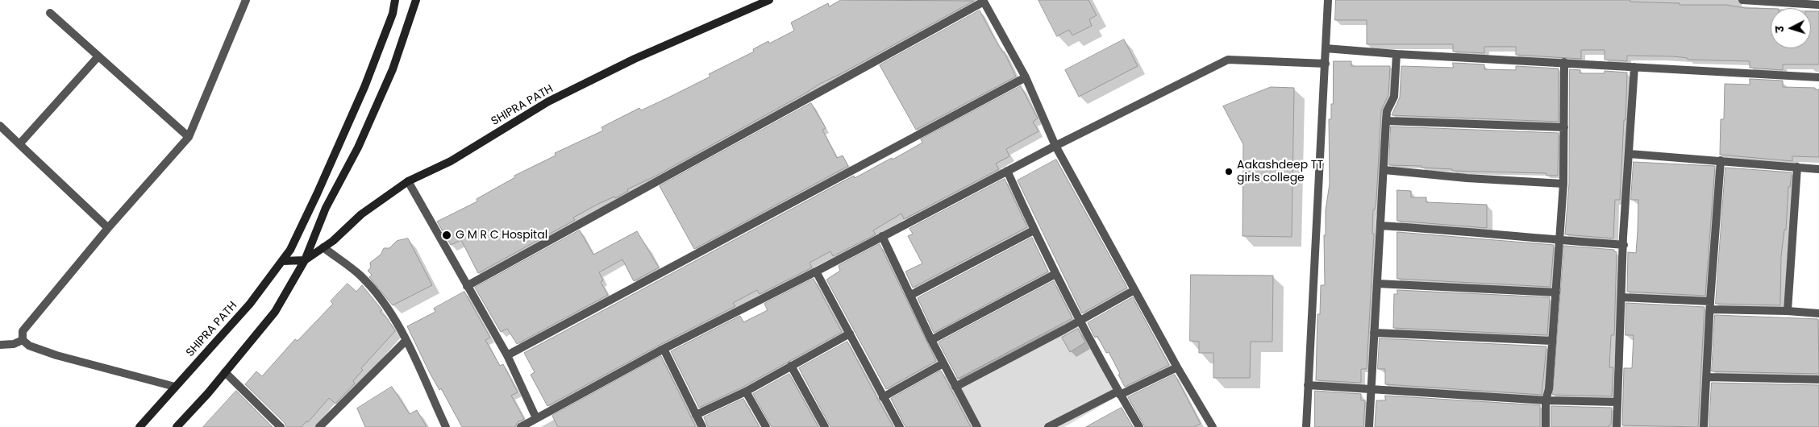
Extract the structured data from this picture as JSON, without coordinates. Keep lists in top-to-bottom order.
{
  "streets": {
    "street": ["SHIPRA PATH"]
  },
  "places": ["Aakashdeep TT girls college", "G M R C Hospital"],
  "north": "left"
}
